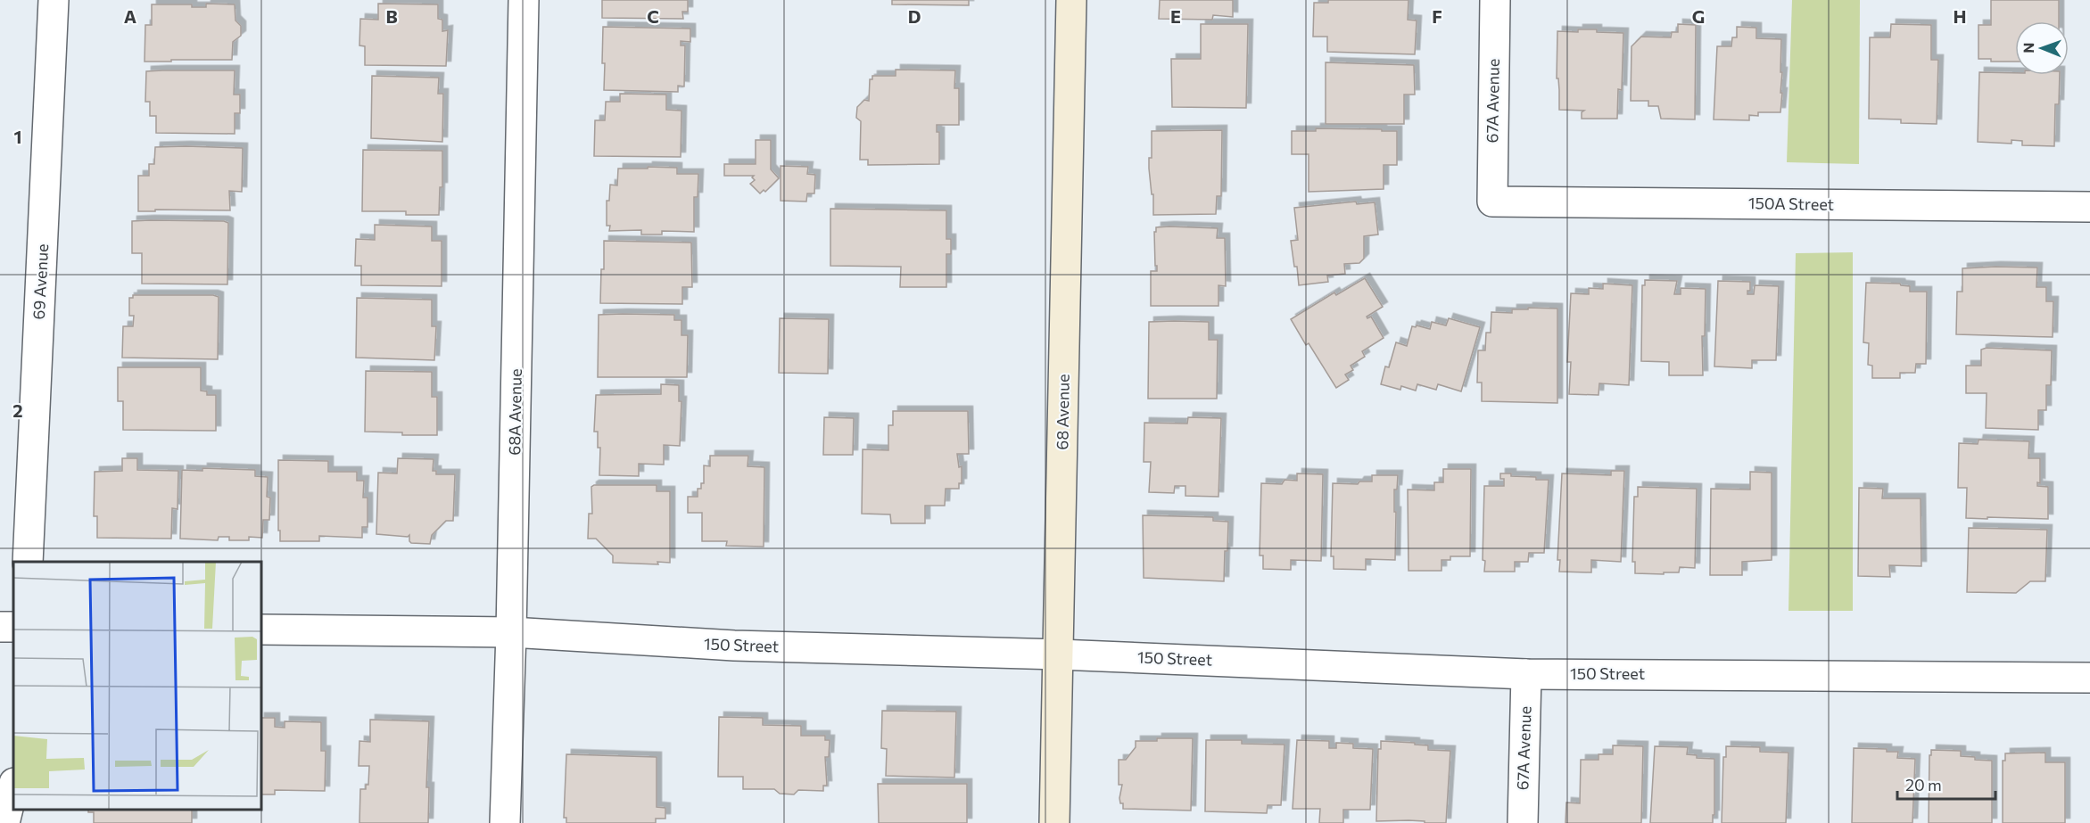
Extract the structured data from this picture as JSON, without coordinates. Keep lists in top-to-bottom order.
{
  "streets": {
    "street": [
      "67A Avenue",
      "150A Street",
      "69 Avenue",
      "68A Avenue",
      "68 Avenue",
      "150 Street"
    ]
  },
  "crossings": [
    ["67A Avenue", "150A Street"],
    ["67A Avenue", "150 Street"],
    ["68A Avenue", "150 Street"],
    ["68 Avenue", "150 Street"]
  ],
  "scale_bar": "20 m",
  "north": "left",
  "grid": {
    "columns": [
      "A",
      "B",
      "C",
      "D",
      "E",
      "F",
      "G",
      "H"
    ],
    "rows": ["1", "2"]
  }
}
